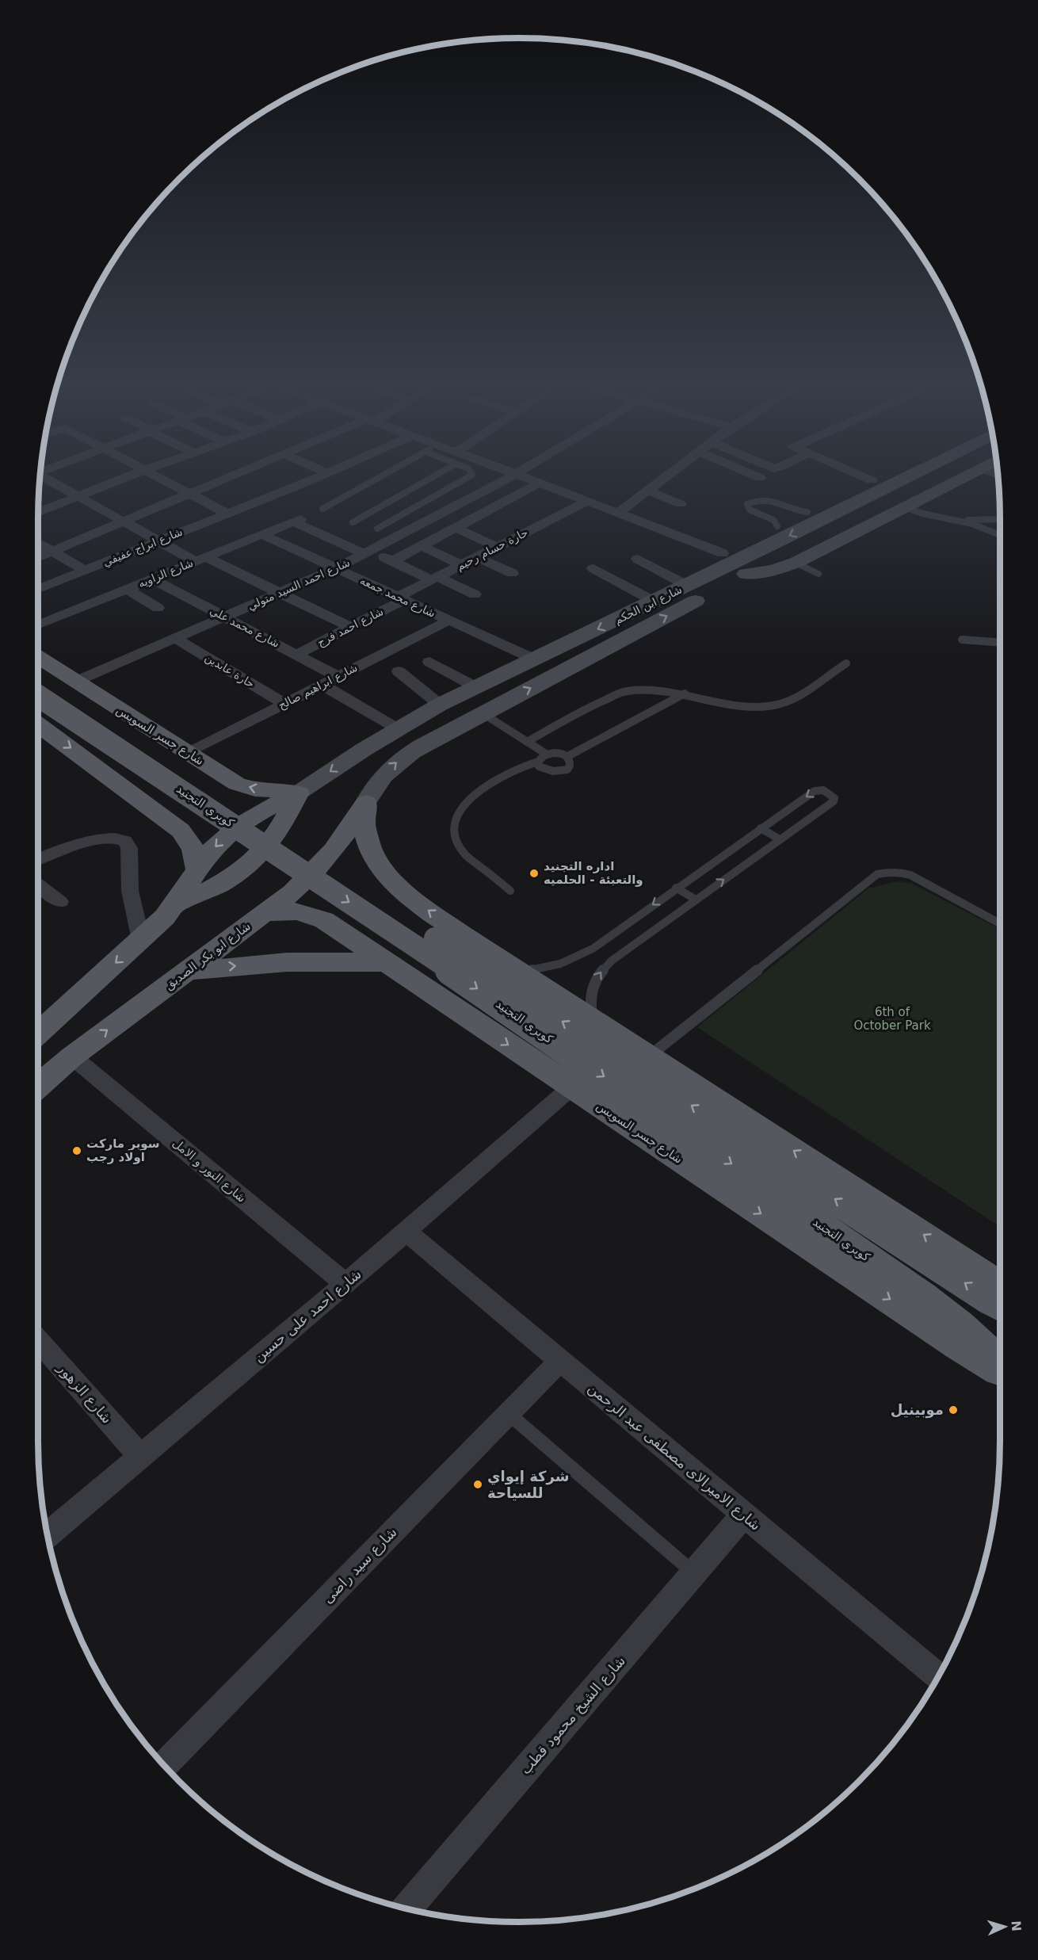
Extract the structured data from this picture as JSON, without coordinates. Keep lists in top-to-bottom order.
{
  "streets": {
    "main road": [
      "شارع ابن الحكم",
      "شارع جسر السويس",
      "كوبري التجنيد",
      "شارع ابو بكر الصديق"
    ],
    "street": [
      "شارع ابراج عفيفي",
      "حارة حسام رحيم",
      "شارع الزاويه",
      "شارع احمد السيد متولي",
      "شارع محمد جمعه",
      "شارع محمد علي",
      "شارع احمد فرج",
      "حارة عابدين",
      "شارع ابراهيم صالح",
      "شارع النور و الامل",
      "شارع احمد على حسين",
      "شارع الزهور",
      "شارع الاميرالاى مصطفى عبد الرحمن",
      "شارع سيد راضى",
      "شارع الشيخ محمود قطب"
    ]
  },
  "crossings": [
    ["حارة حسام رحيم", "شارع محمد جمعه"],
    ["حارة حسام رحيم", "شارع احمد فرج"],
    ["شارع الزاويه", "شارع احمد السيد متولي"],
    ["شارع الزاويه", "شارع محمد جمعه"],
    ["شارع الزاويه", "شارع محمد علي"],
    ["شارع احمد السيد متولي", "شارع محمد جمعه"],
    ["شارع احمد السيد متولي", "شارع محمد علي"],
    ["شارع احمد السيد متولي", "حارة عابدين"],
    ["شارع احمد السيد متولي", "شارع جسر السويس"],
    ["شارع محمد جمعه", "شارع ابن الحكم"],
    ["شارع محمد جمعه", "شارع احمد فرج"],
    ["شارع محمد جمعه", "شارع ابراهيم صالح"],
    ["شارع ابن الحكم", "شارع جسر السويس"],
    ["شارع ابن الحكم", "شارع ابو بكر الصديق"],
    ["شارع محمد علي", "شارع احمد فرج"],
    ["شارع محمد علي", "شارع ابراهيم صالح"],
    ["حارة عابدين", "شارع ابراهيم صالح"],
    ["شارع ابراهيم صالح", "شارع جسر السويس"],
    ["شارع جسر السويس", "شارع ابو بكر الصديق"],
    ["شارع جسر السويس", "شارع احمد على حسين"],
    ["شارع ابو بكر الصديق", "شارع النور و الامل"],
    ["شارع النور و الامل", "شارع احمد على حسين"],
    ["شارع احمد على حسين", "شارع الزهور"],
    ["شارع احمد على حسين", "شارع الاميرالاى مصطفى عبد الرحمن"],
    ["شارع الاميرالاى مصطفى عبد الرحمن", "شارع سيد راضى"],
    ["شارع الاميرالاى مصطفى عبد الرحمن", "شارع الشيخ محمود قطب"]
  ],
  "parks": ["6th of October Park"],
  "places": [
    "اداره التجنيد والتعبئة - الحلميه",
    "سوبر ماركت اولاد رجب",
    "موبينيل",
    "شركة إيواي للسياحة"
  ],
  "north": "right"
}
